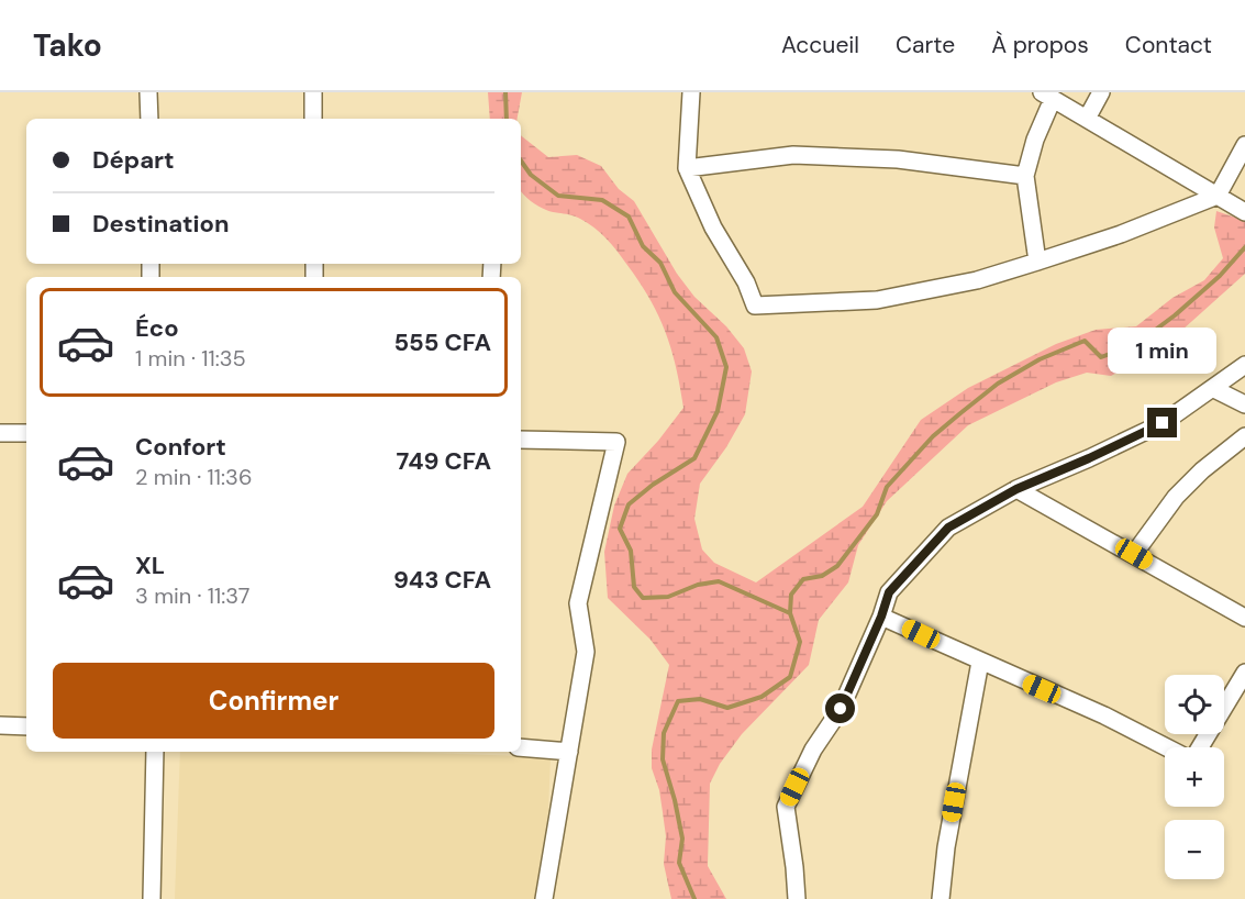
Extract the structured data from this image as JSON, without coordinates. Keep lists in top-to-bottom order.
{
  "page": {
    "header": "Tako",
    "nav": [
      "Accueil",
      "Carte",
      "À propos",
      "Contact"
    ],
    "banner": ["Départ", "Destination"],
    "list": [
      {
        "name": "Éco",
        "note": "1 min · 11:35",
        "value": "555 CFA"
      },
      {
        "name": "Confort",
        "note": "2 min · 11:36",
        "value": "749 CFA"
      },
      {
        "name": "XL",
        "note": "3 min · 11:37",
        "value": "943 CFA"
      }
    ],
    "bubble": "1 min",
    "buttons": "Confirmer",
    "map_buttons": ["+", "−"]
  }
}
